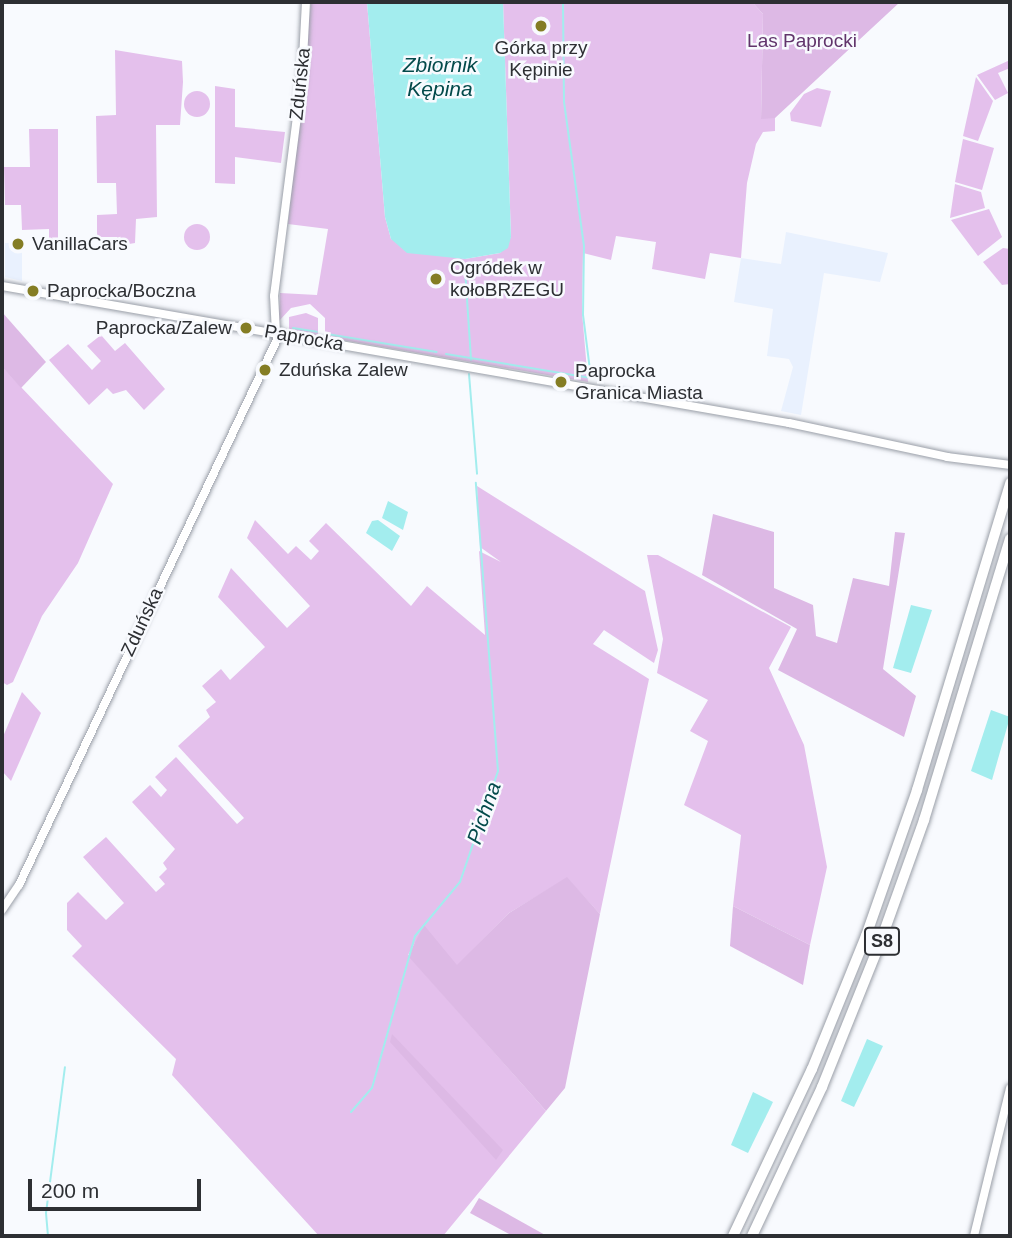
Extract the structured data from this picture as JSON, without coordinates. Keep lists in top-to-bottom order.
{
  "streets": {
    "highway": ["S8"],
    "street": ["Zduńska", "Paprocka"]
  },
  "crossings": [
    ["Zduńska", "Paprocka"]
  ],
  "water": ["Zbiornik Kępina", "Pichna"],
  "parks": ["Las Paprocki"],
  "places": [
    "Górka przy Kępinie",
    "VanillaCars",
    "Ogródek w kołoBRZEGU",
    "Paprocka/Boczna",
    "Paprocka/Zalew",
    "Zduńska Zalew",
    "Paprocka Granica Miasta"
  ],
  "scale_bar": "200 m"
}
